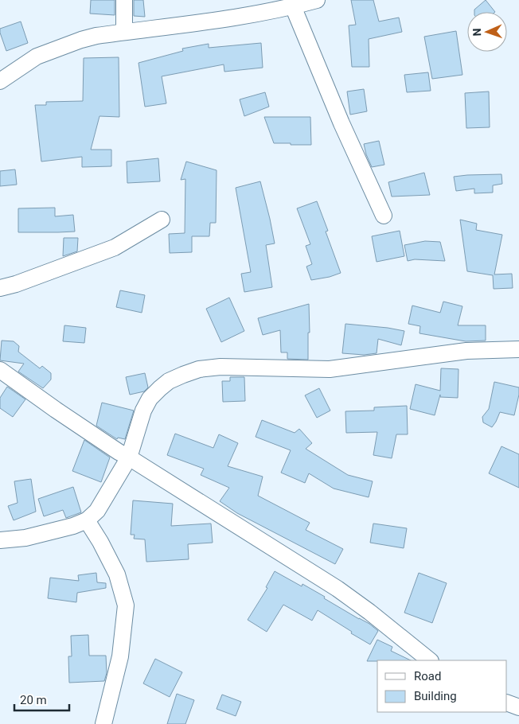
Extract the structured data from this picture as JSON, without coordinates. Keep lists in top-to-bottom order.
{
  "legend": ["Road", "Building"],
  "scale_bar": "20 m",
  "north": "left"
}
